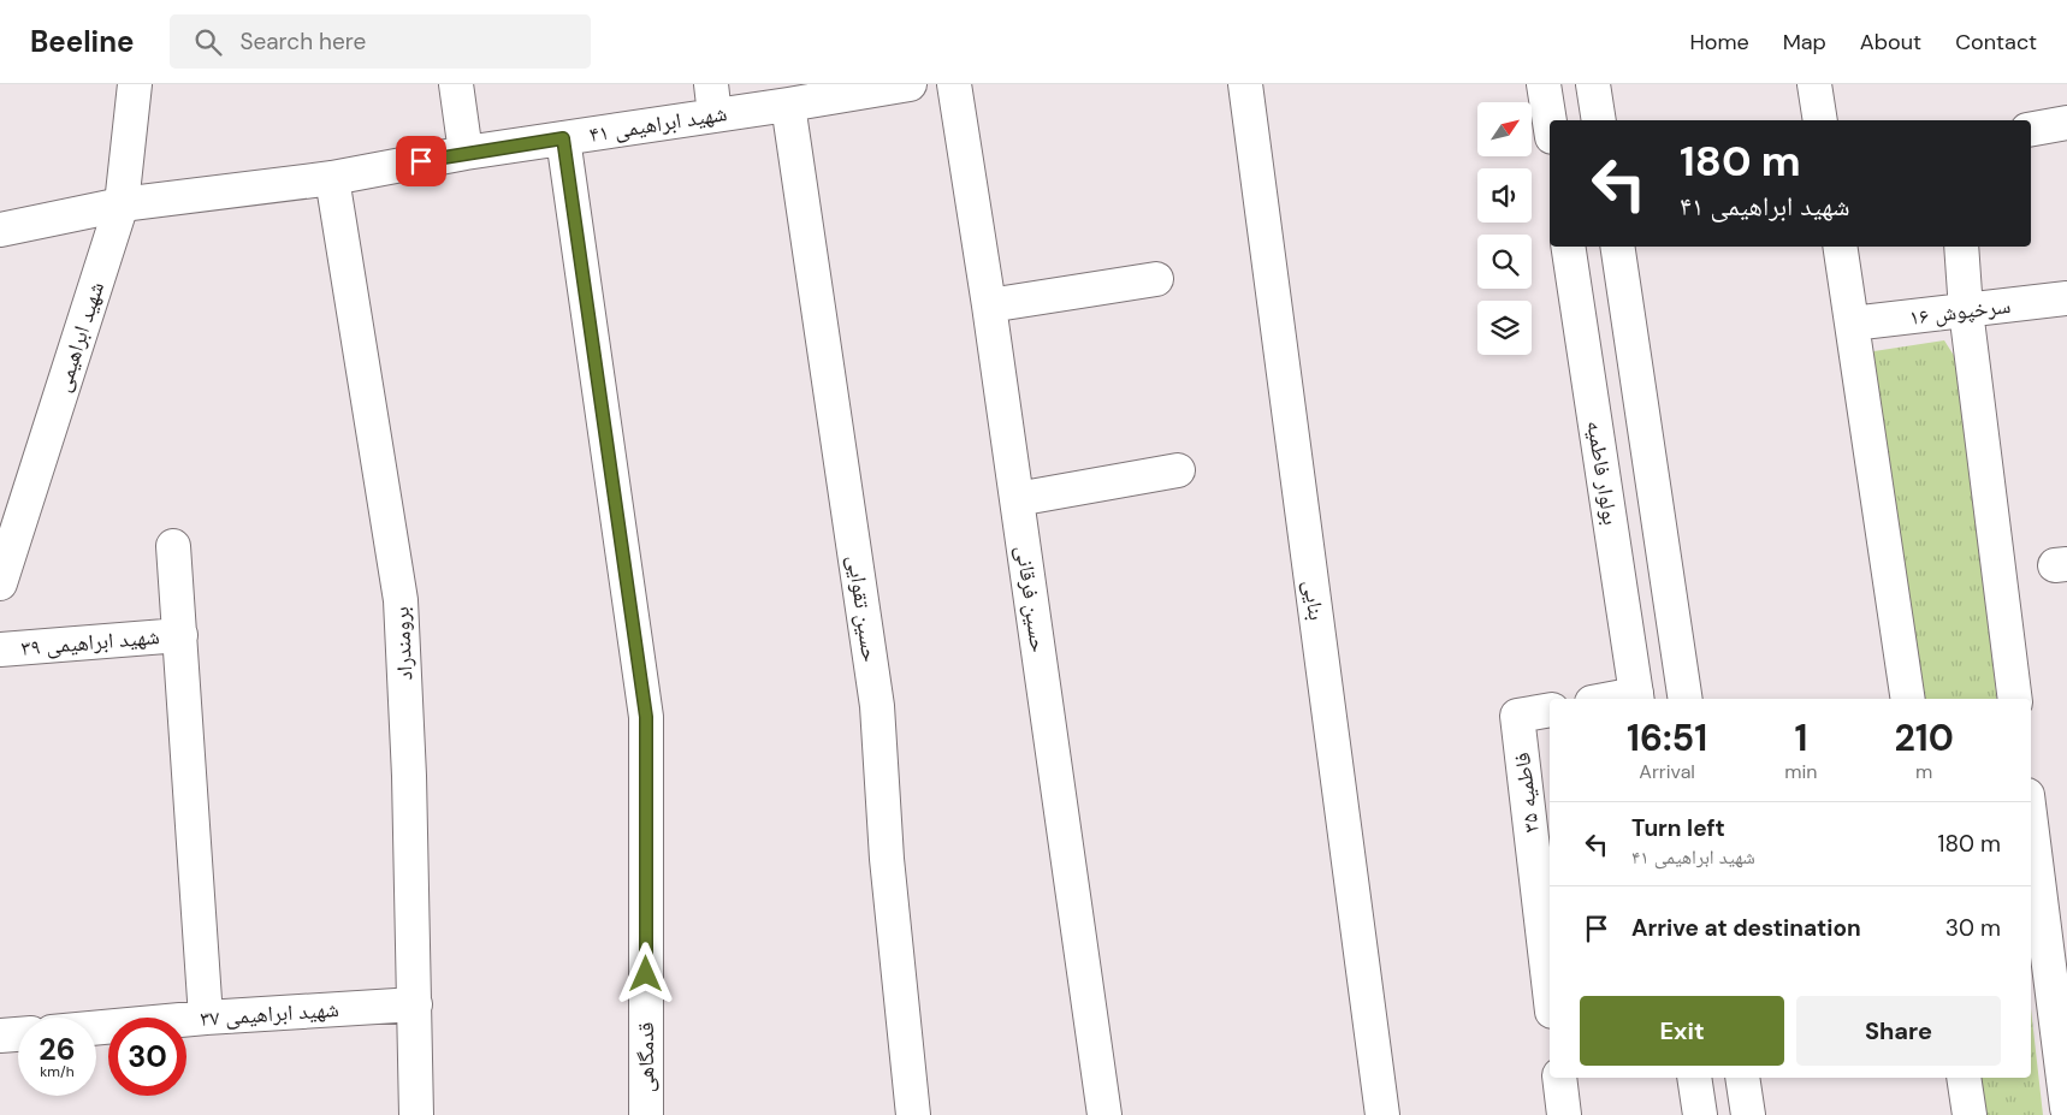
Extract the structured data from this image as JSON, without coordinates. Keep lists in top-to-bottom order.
{
  "streets": {
    "street": [
      "شهید ابراهیمی ۴۱",
      "سرخپوش ۱۶",
      "شهید ابراهیمی",
      "بولوار فاطمیه",
      "حسین فرقانی",
      "بنایی",
      "حسین تقوایی",
      "شهید ابراهیمی ۳۹",
      "برومندراد",
      "فاطمیه ۳۵",
      "شهید ابراهیمی ۳۷",
      "قدمگاهی"
    ]
  },
  "crossings": [
    ["شهید ابراهیمی ۴۱", "شهید ابراهیمی"],
    ["شهید ابراهیمی ۴۱", "حسین تقوایی"],
    ["شهید ابراهیمی ۴۱", "برومندراد"],
    ["شهید ابراهیمی ۴۱", "قدمگاهی"],
    ["برومندراد", "شهید ابراهیمی ۳۷"]
  ],
  "north": "top right",
  "page": {
    "header": "Beeline",
    "search": "Search here",
    "nav": [
      "Home",
      "Map",
      "About",
      "Contact"
    ],
    "turn": ["180 m", "شهید ابراهیمی ۴۱"],
    "eta": [
      "16:51",
      "Arrival",
      "1",
      "min",
      "210",
      "m"
    ],
    "list": [
      {
        "name": "Turn left",
        "note": "شهید ابراهیمی ۴۱",
        "value": "180 m"
      },
      {
        "name": "Arrive at destination",
        "value": "30 m"
      }
    ],
    "buttons": ["Exit", "Share"],
    "speed": "26 km/h",
    "limit": "30"
  }
}
